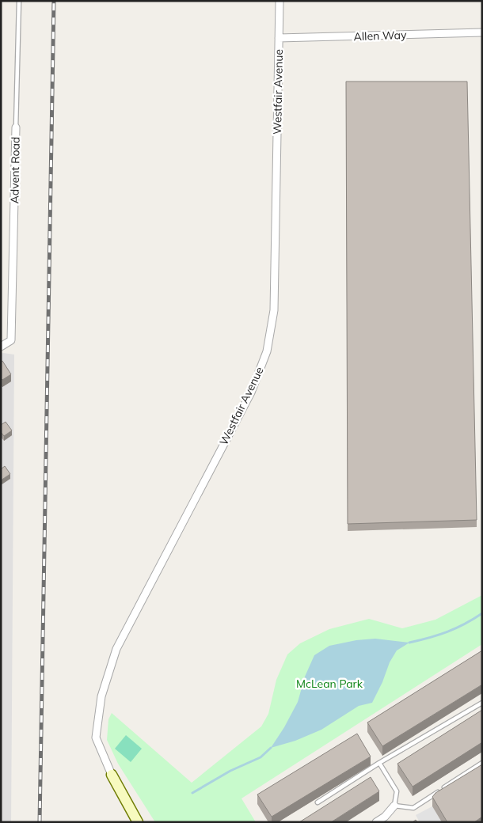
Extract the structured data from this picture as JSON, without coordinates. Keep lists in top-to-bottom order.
{
  "streets": {
    "street": ["Allen Way", "Westfair Avenue", "Advent Road"]
  },
  "crossings": [
    ["Allen Way", "Westfair Avenue"]
  ],
  "parks": ["McLean Park"]
}
